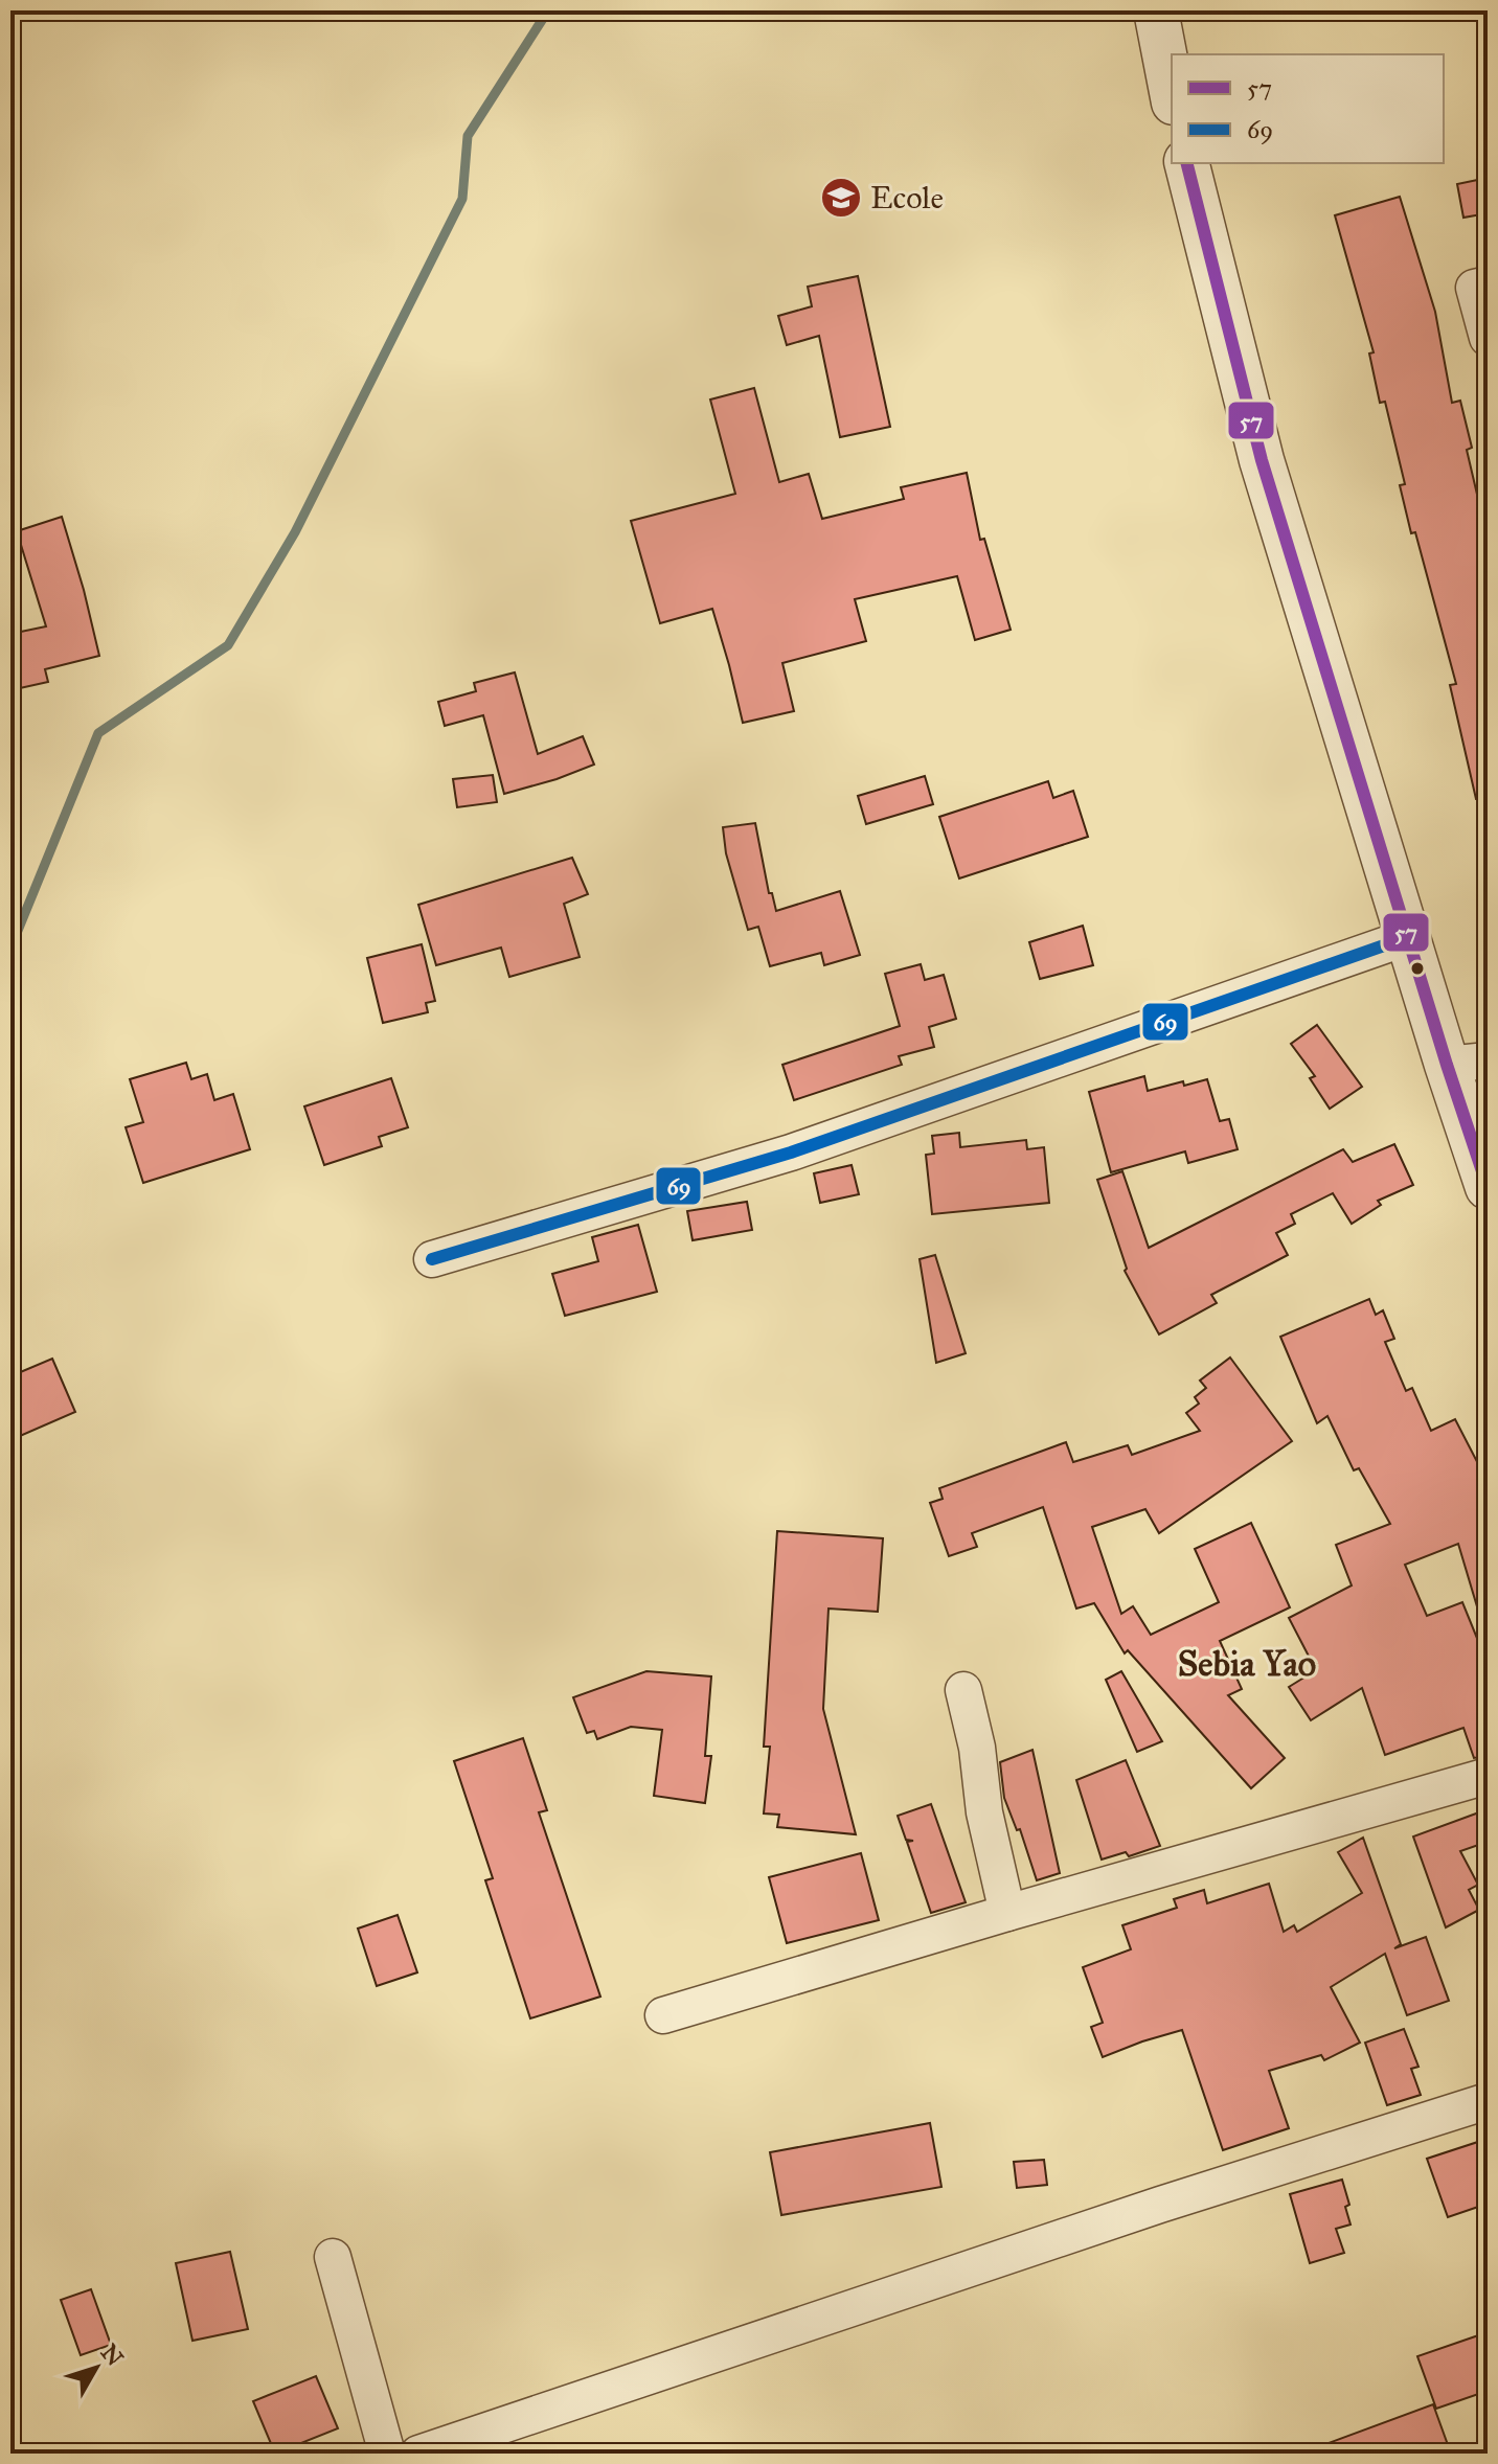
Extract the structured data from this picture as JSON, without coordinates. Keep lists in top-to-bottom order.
{
  "districts": ["Sebia Yao"],
  "places": {
    "school or university": ["Ecole"]
  },
  "lines": ["transit line 57", "transit line 69"],
  "legend": ["57", "69"],
  "north": "top right"
}
